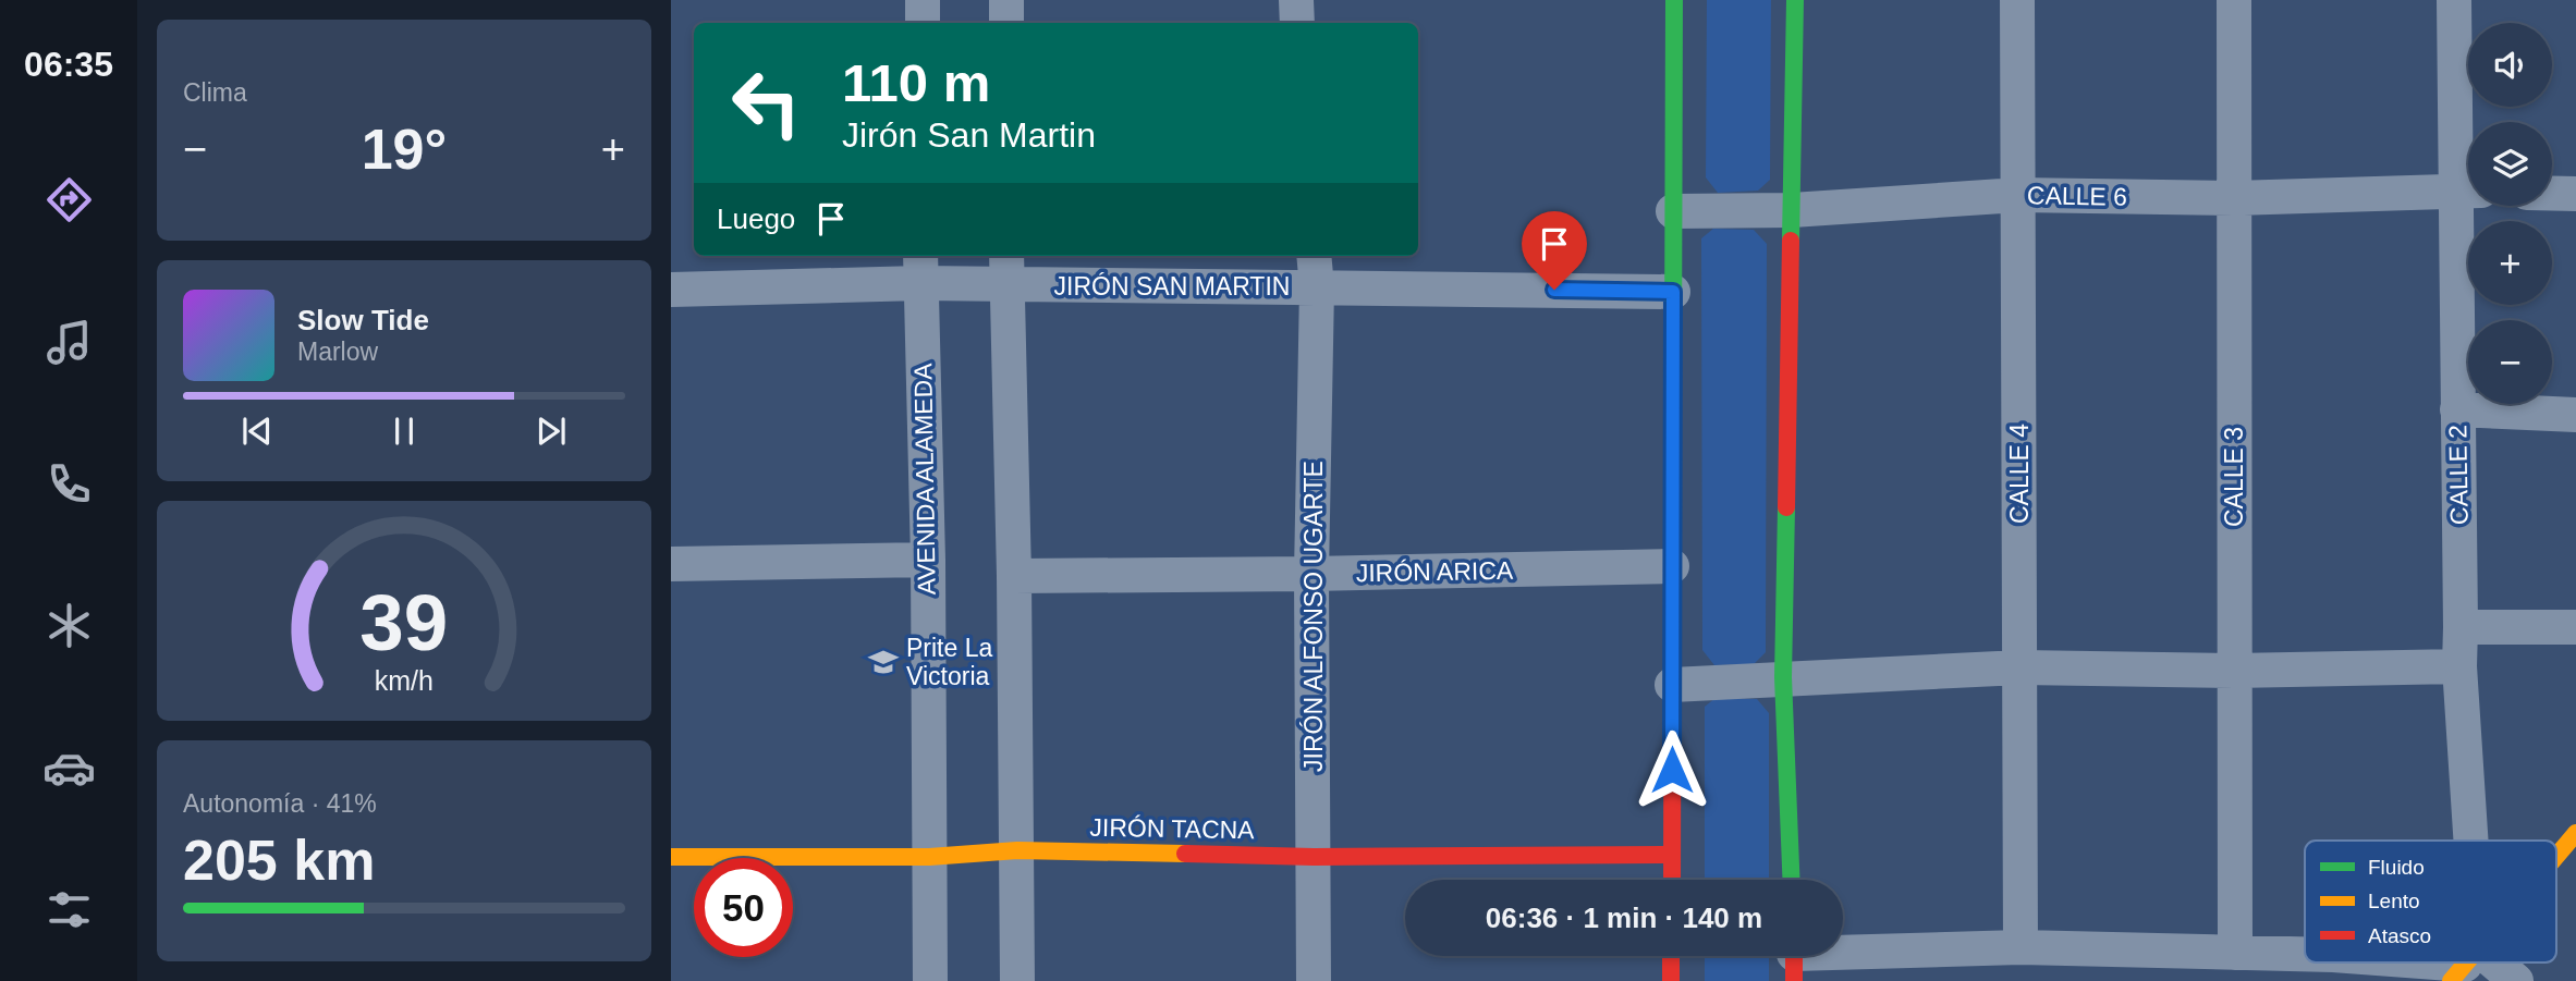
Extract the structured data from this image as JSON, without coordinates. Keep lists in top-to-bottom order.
{
  "streets": {
    "street": [
      "CALLE 6",
      "JIRÓN SAN MARTIN",
      "CALLE 4",
      "CALLE 2",
      "CALLE 3",
      "AVENIDA ALAMEDA",
      "JIRÓN ARICA",
      "JIRÓN ALFONSO UGARTE",
      "JIRÓN TACNA"
    ]
  },
  "crossings": [
    ["CALLE 6", "CALLE 4"],
    ["CALLE 6", "CALLE 2"],
    ["CALLE 6", "CALLE 3"],
    ["JIRÓN SAN MARTIN", "AVENIDA ALAMEDA"],
    ["JIRÓN SAN MARTIN", "JIRÓN ALFONSO UGARTE"],
    ["AVENIDA ALAMEDA", "JIRÓN TACNA"],
    ["JIRÓN ARICA", "JIRÓN ALFONSO UGARTE"],
    ["JIRÓN ALFONSO UGARTE", "JIRÓN TACNA"]
  ],
  "places": {
    "school or university": ["Prite La Victoria"]
  },
  "legend": ["Fluido", "Lento", "Atasco"],
  "page": {
    "tabs": "06:35",
    "tile": [
      "Clima",
      ["Autonomía · 41%", "205 km"]
    ],
    "map_buttons": ["+", "−"],
    "turn": ["110 m", "Jirón San Martin"],
    "heat": ["−", "19°", "+"],
    "then": "Luego",
    "song": ["Slow Tide", "Marlow"],
    "limit": "50",
    "trip": "06:36 · 1 min · 140 m",
    "gauge": ["39", "km/h"]
  }
}
